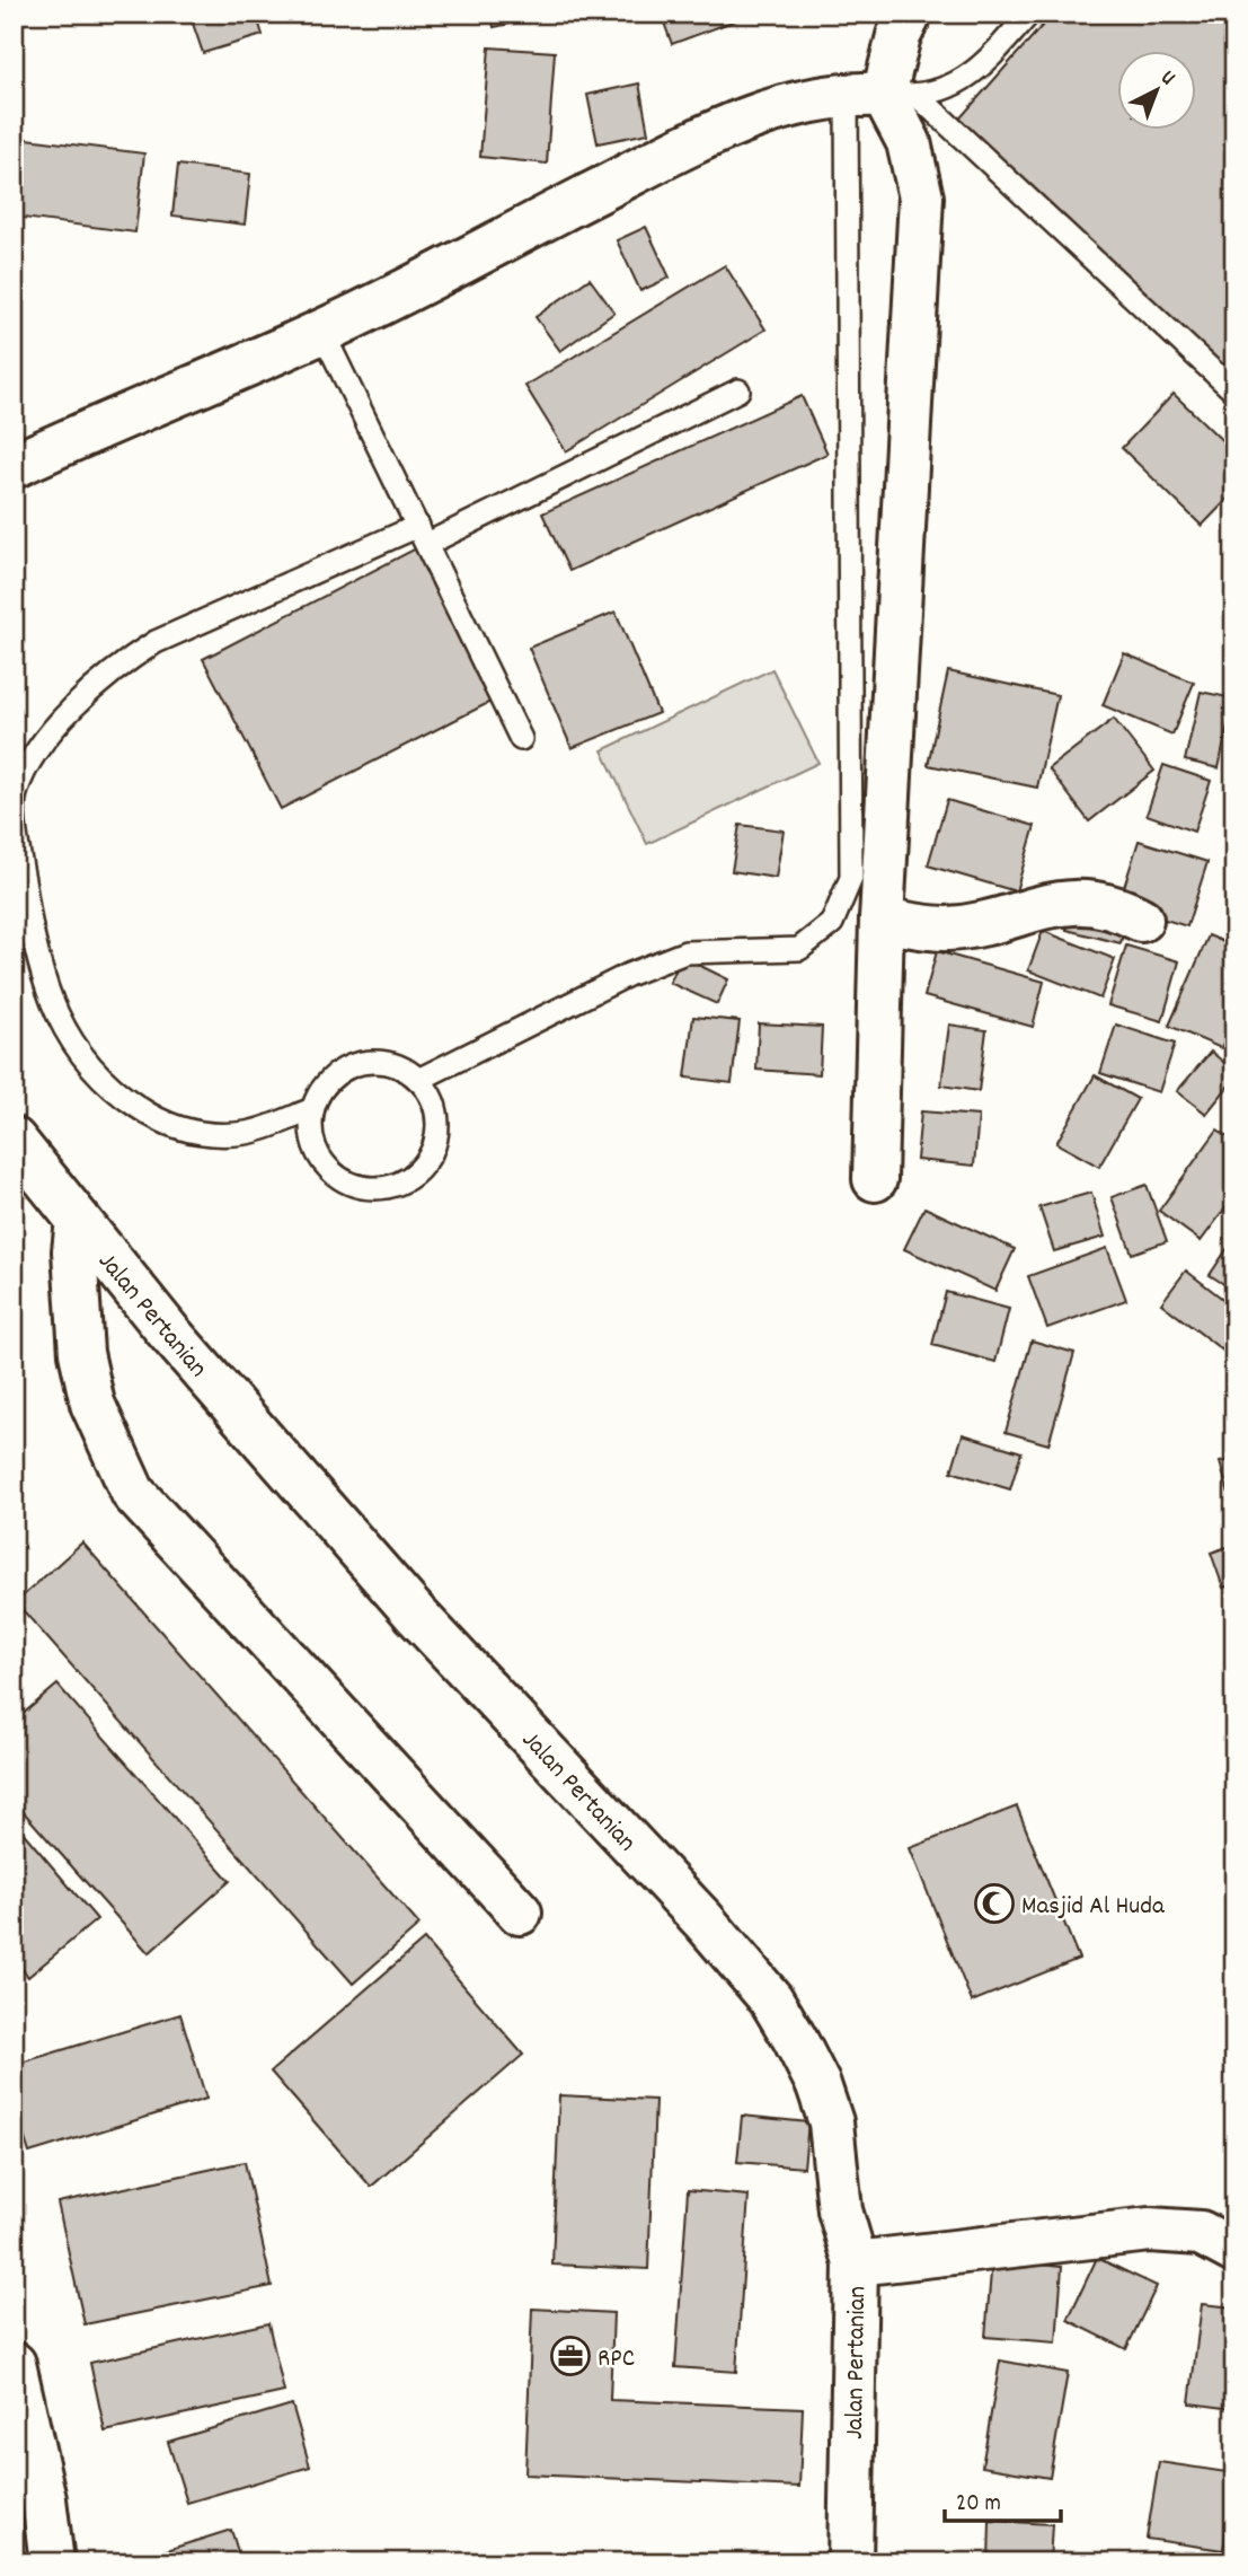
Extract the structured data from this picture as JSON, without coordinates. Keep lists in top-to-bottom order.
{
  "streets": {
    "street": ["Jalan Pertanian"]
  },
  "places": {
    "mosque": ["Masjid Al Huda"],
    "office": ["RPC"]
  },
  "scale_bar": "20 m",
  "north": "top right"
}
